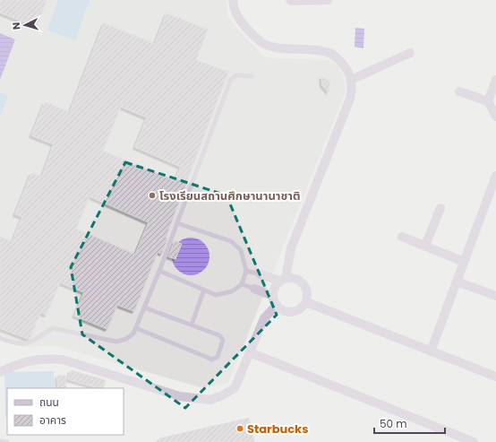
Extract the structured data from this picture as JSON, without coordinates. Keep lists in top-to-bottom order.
{
  "places": ["โรงเรียนสถานศึกษานานาชาติ", "Starbucks"],
  "legend": ["ถนน", "อาคาร"],
  "scale_bar": "50 m",
  "north": "left"
}
